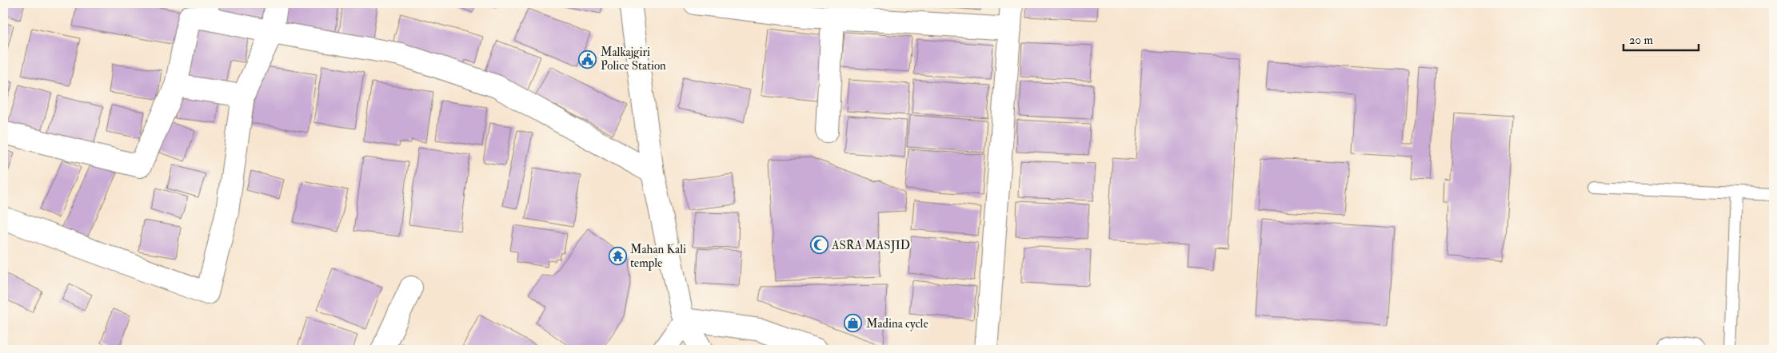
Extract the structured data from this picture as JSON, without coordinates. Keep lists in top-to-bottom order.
{
  "places": {
    "public building": ["Malkajgiri Police Station"],
    "mosque": ["ASRA MASJID"],
    "temple": ["Mahan Kali temple"],
    "shop": ["Madina cycle"]
  },
  "scale_bar": "20 m"
}
